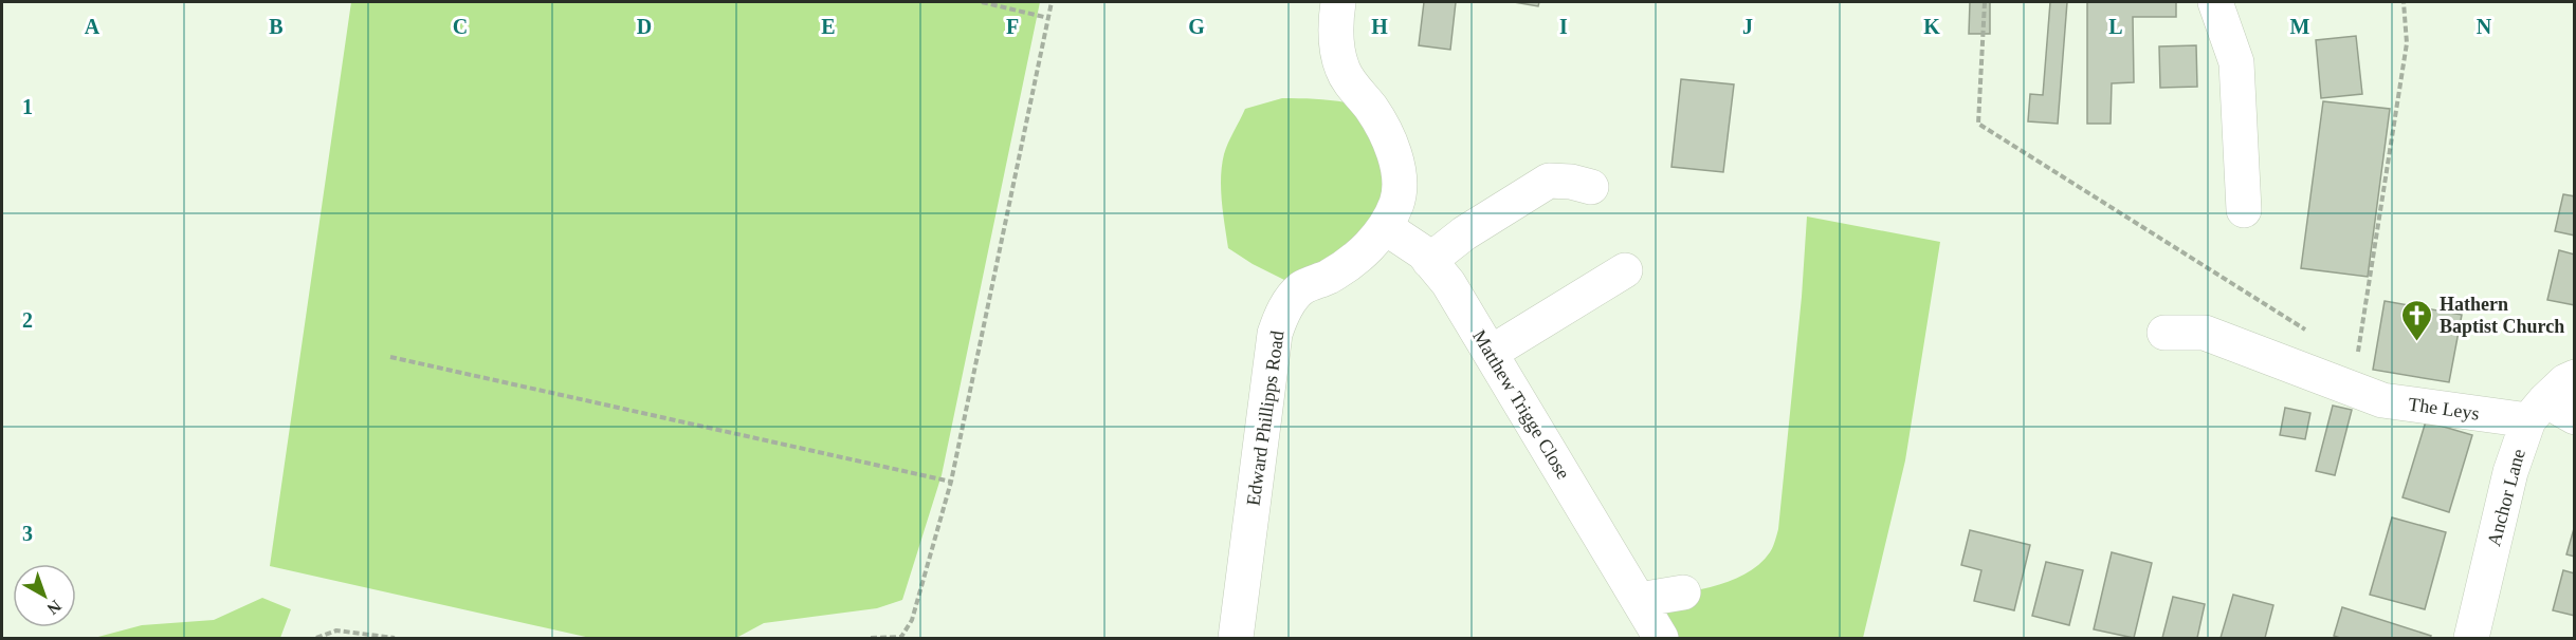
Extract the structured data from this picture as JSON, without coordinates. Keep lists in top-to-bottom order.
{
  "streets": {
    "street": [
      "Matthew Trigge Close",
      "The Leys",
      "Edward Phillipps Road",
      "Anchor Lane"
    ]
  },
  "crossings": [
    ["Matthew Trigge Close", "Edward Phillipps Road"],
    ["The Leys", "Anchor Lane"]
  ],
  "places": {
    "church": ["Hathern Baptist Church"]
  },
  "north": "bottom right",
  "grid": {
    "columns": [
      "A",
      "B",
      "C",
      "D",
      "E",
      "F",
      "G",
      "H",
      "I",
      "J",
      "K",
      "L",
      "M",
      "N"
    ],
    "rows": ["1", "2", "3"]
  }
}
